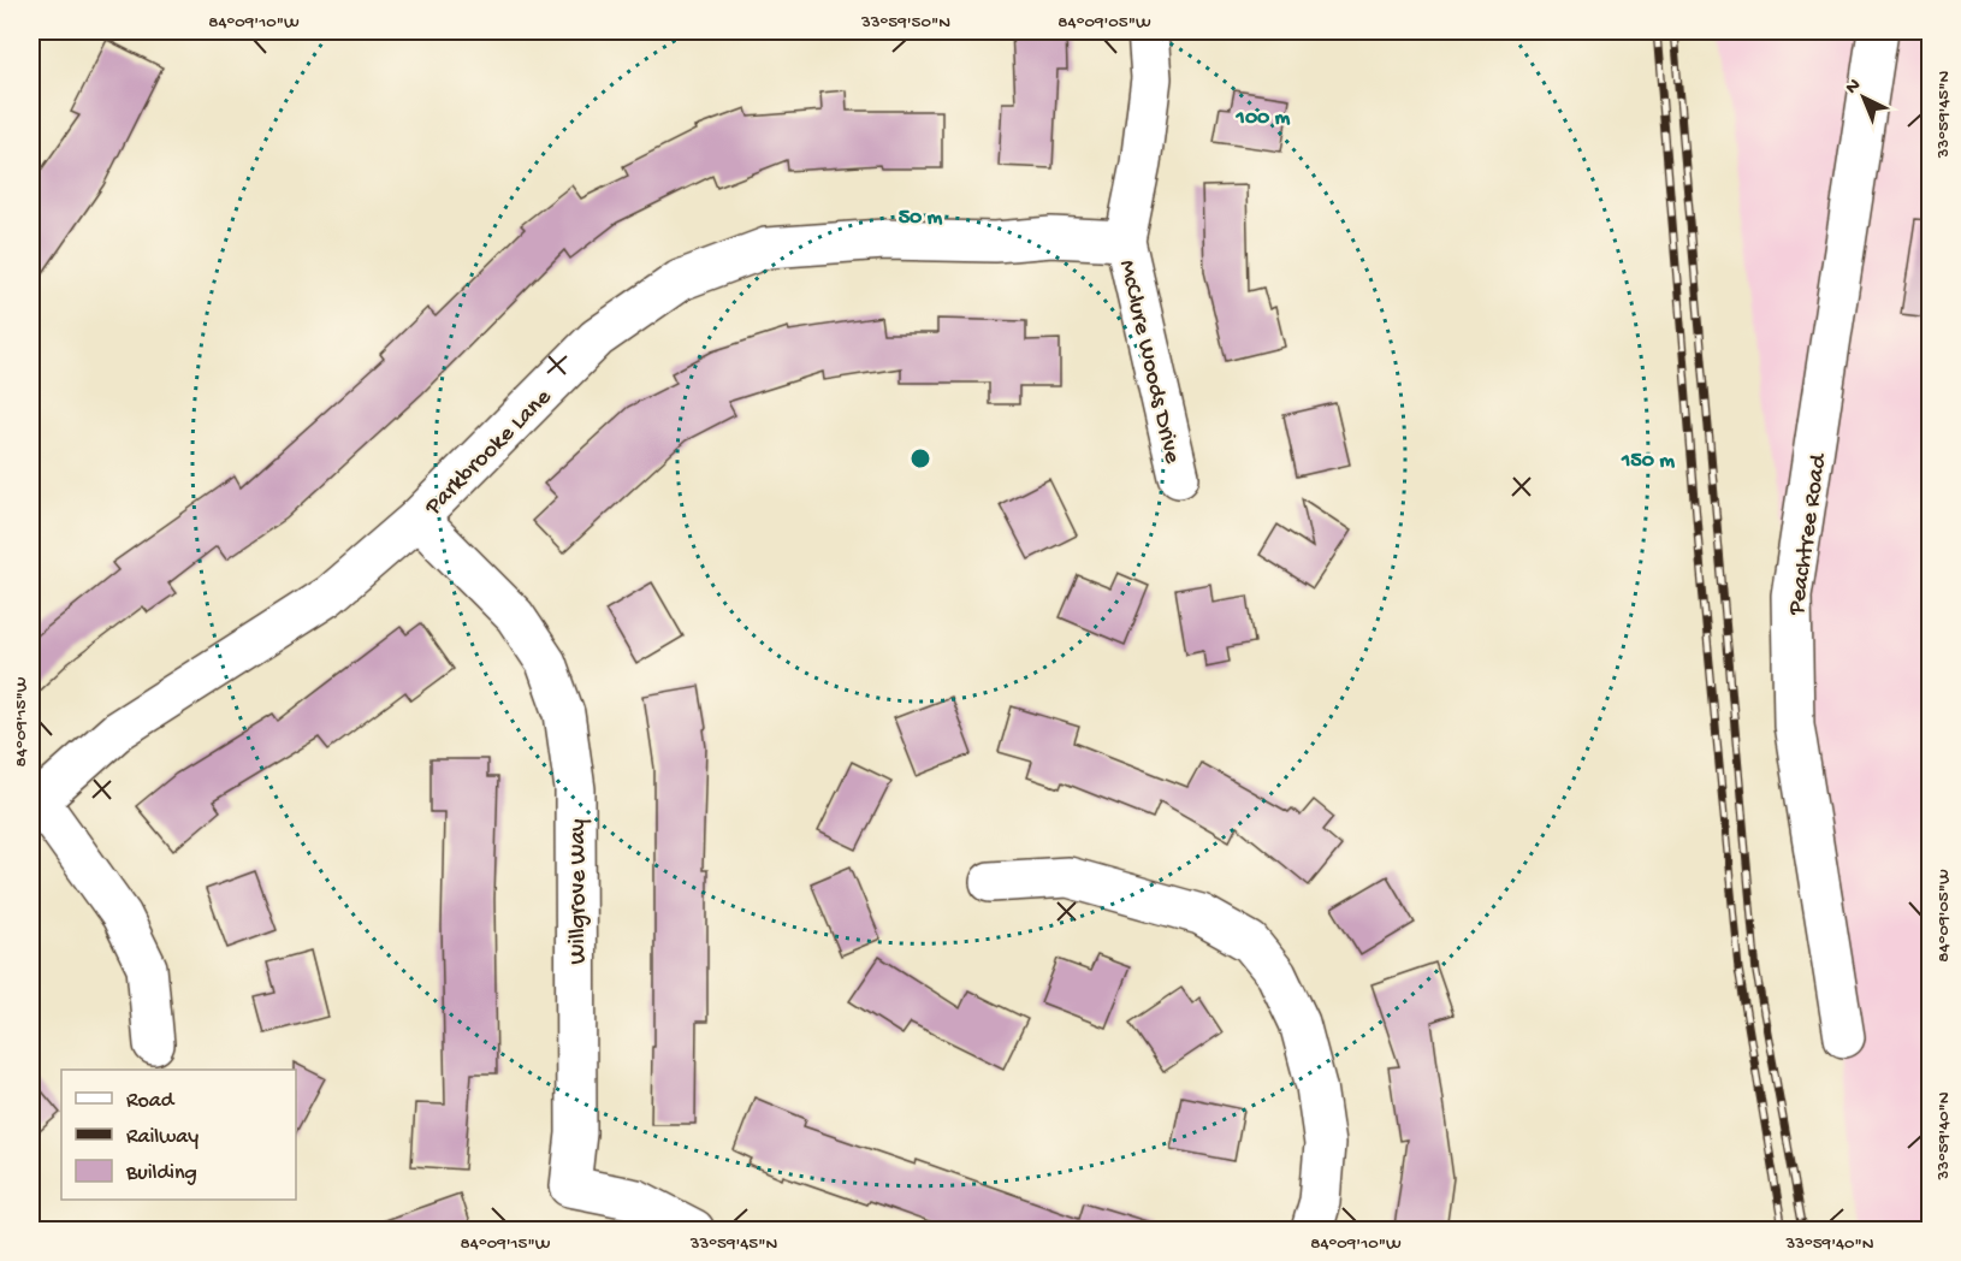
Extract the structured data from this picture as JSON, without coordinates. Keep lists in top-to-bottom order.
{
  "streets": {
    "street": [
      "McClure Woods Drive",
      "Parkbrooke Lane",
      "Peachtree Road",
      "Willgrove Way"
    ]
  },
  "crossings": [
    ["McClure Woods Drive", "Parkbrooke Lane"],
    ["Parkbrooke Lane", "Willgrove Way"]
  ],
  "legend": ["Road", "Railway", "Building"],
  "north": "top left",
  "coordinates": [
    "84°09'10\"W",
    "33°59'50\"N",
    "84°09'05\"W",
    "33°59'45\"N",
    "84°09'15\"W",
    "33°59'40\"N"
  ],
  "rings": ["100 m", "50 m", "150 m"]
}
